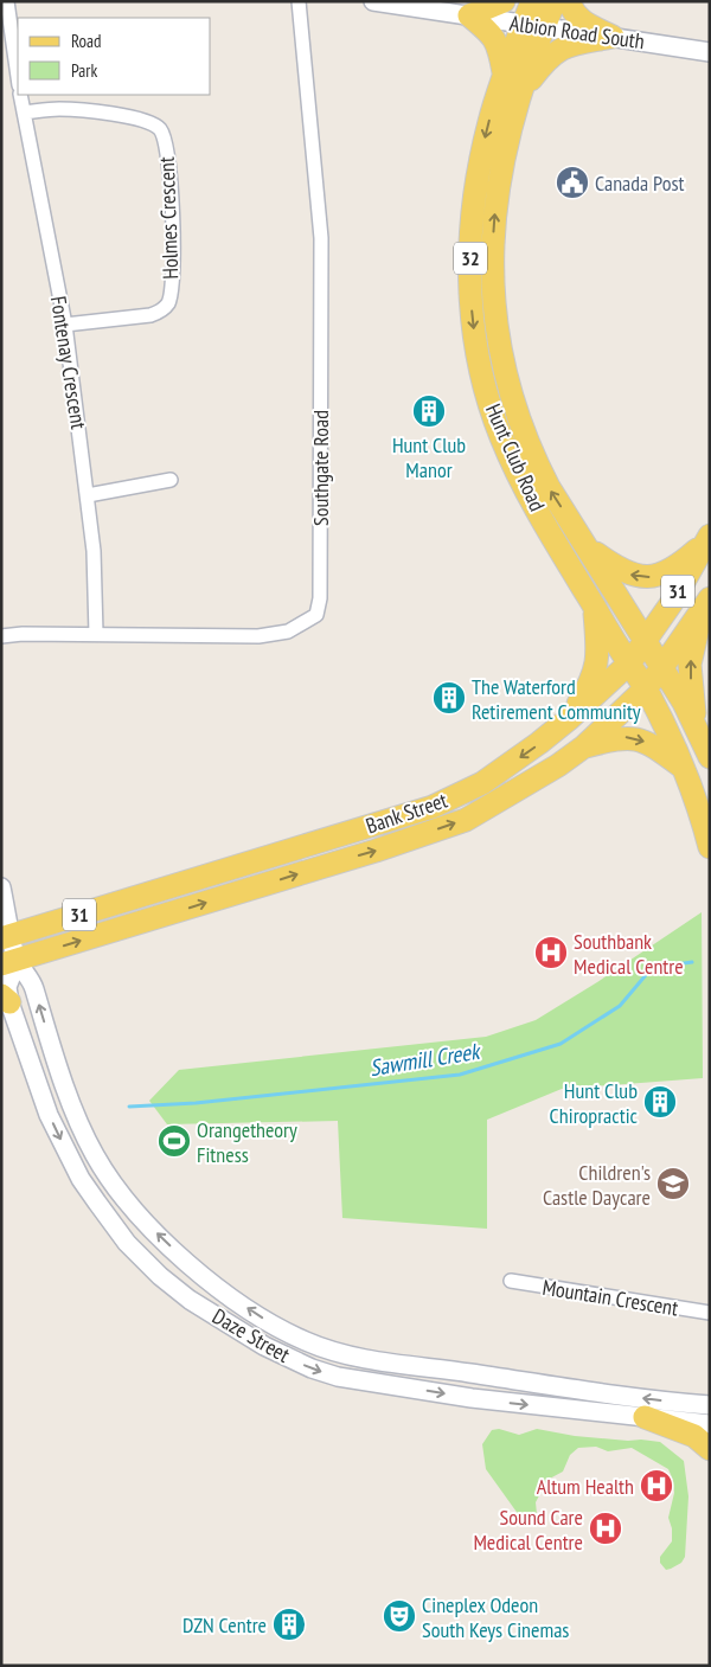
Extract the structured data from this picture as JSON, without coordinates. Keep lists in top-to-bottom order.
{
  "streets": {
    "main road": [
      "32",
      "Hunt Club Road",
      "31",
      "Bank Street"
    ],
    "street": [
      "Albion Road South",
      "Holmes Crescent",
      "Fontenay Crescent",
      "Southgate Road",
      "Mountain Crescent",
      "Daze Street"
    ]
  },
  "crossings": [
    ["Albion Road South", "Hunt Club Road"],
    ["Holmes Crescent", "Fontenay Crescent"],
    ["Fontenay Crescent", "Southgate Road"],
    ["Hunt Club Road", "Bank Street"],
    ["Bank Street", "Daze Street"]
  ],
  "water": ["Sawmill Creek"],
  "places": {
    "public building": ["Canada Post"],
    "building": [
      "Hunt Club Manor",
      "The Waterford Retirement Community",
      "Hunt Club Chiropractic",
      "DZN Centre"
    ],
    "hospital": ["Southbank Medical Centre", "Altum Health", "Sound Care Medical Centre"],
    "sports": ["Orangetheory Fitness"],
    "school or university": ["Children's Castle Daycare"],
    "theatre": ["Cineplex Odeon South Keys Cinemas"]
  },
  "legend": ["Road", "Park"]
}
